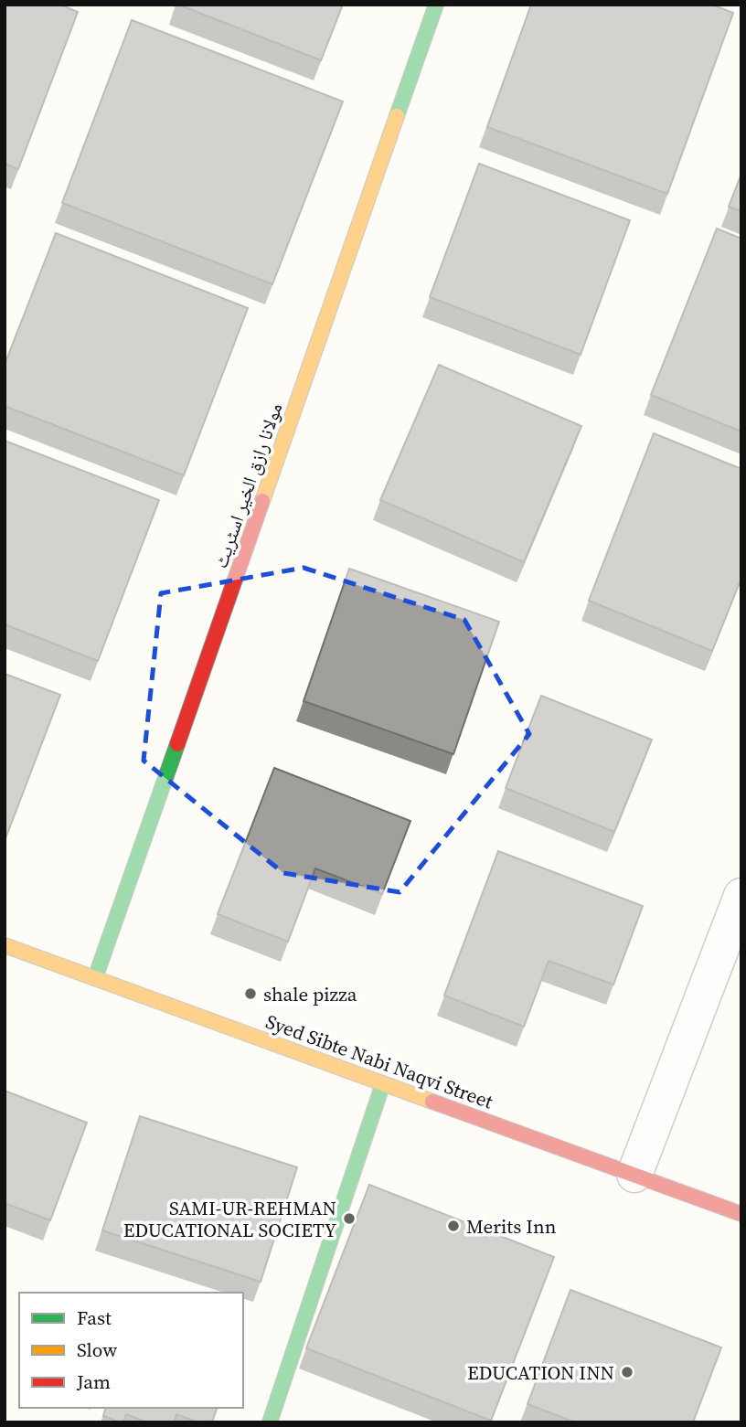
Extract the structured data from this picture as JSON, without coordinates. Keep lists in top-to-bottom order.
{
  "streets": {
    "street": ["مولانا رازق الخیر اسٹریٹ", "Syed Sibte Nabi Naqvi Street"]
  },
  "crossings": [
    ["مولانا رازق الخیر اسٹریٹ", "Syed Sibte Nabi Naqvi Street"]
  ],
  "places": [
    "shale pizza",
    "SAMI-UR-REHMAN EDUCATIONAL SOCIETY",
    "Merits Inn",
    "EDUCATION INN"
  ],
  "legend": ["Fast", "Slow", "Jam"]
}
